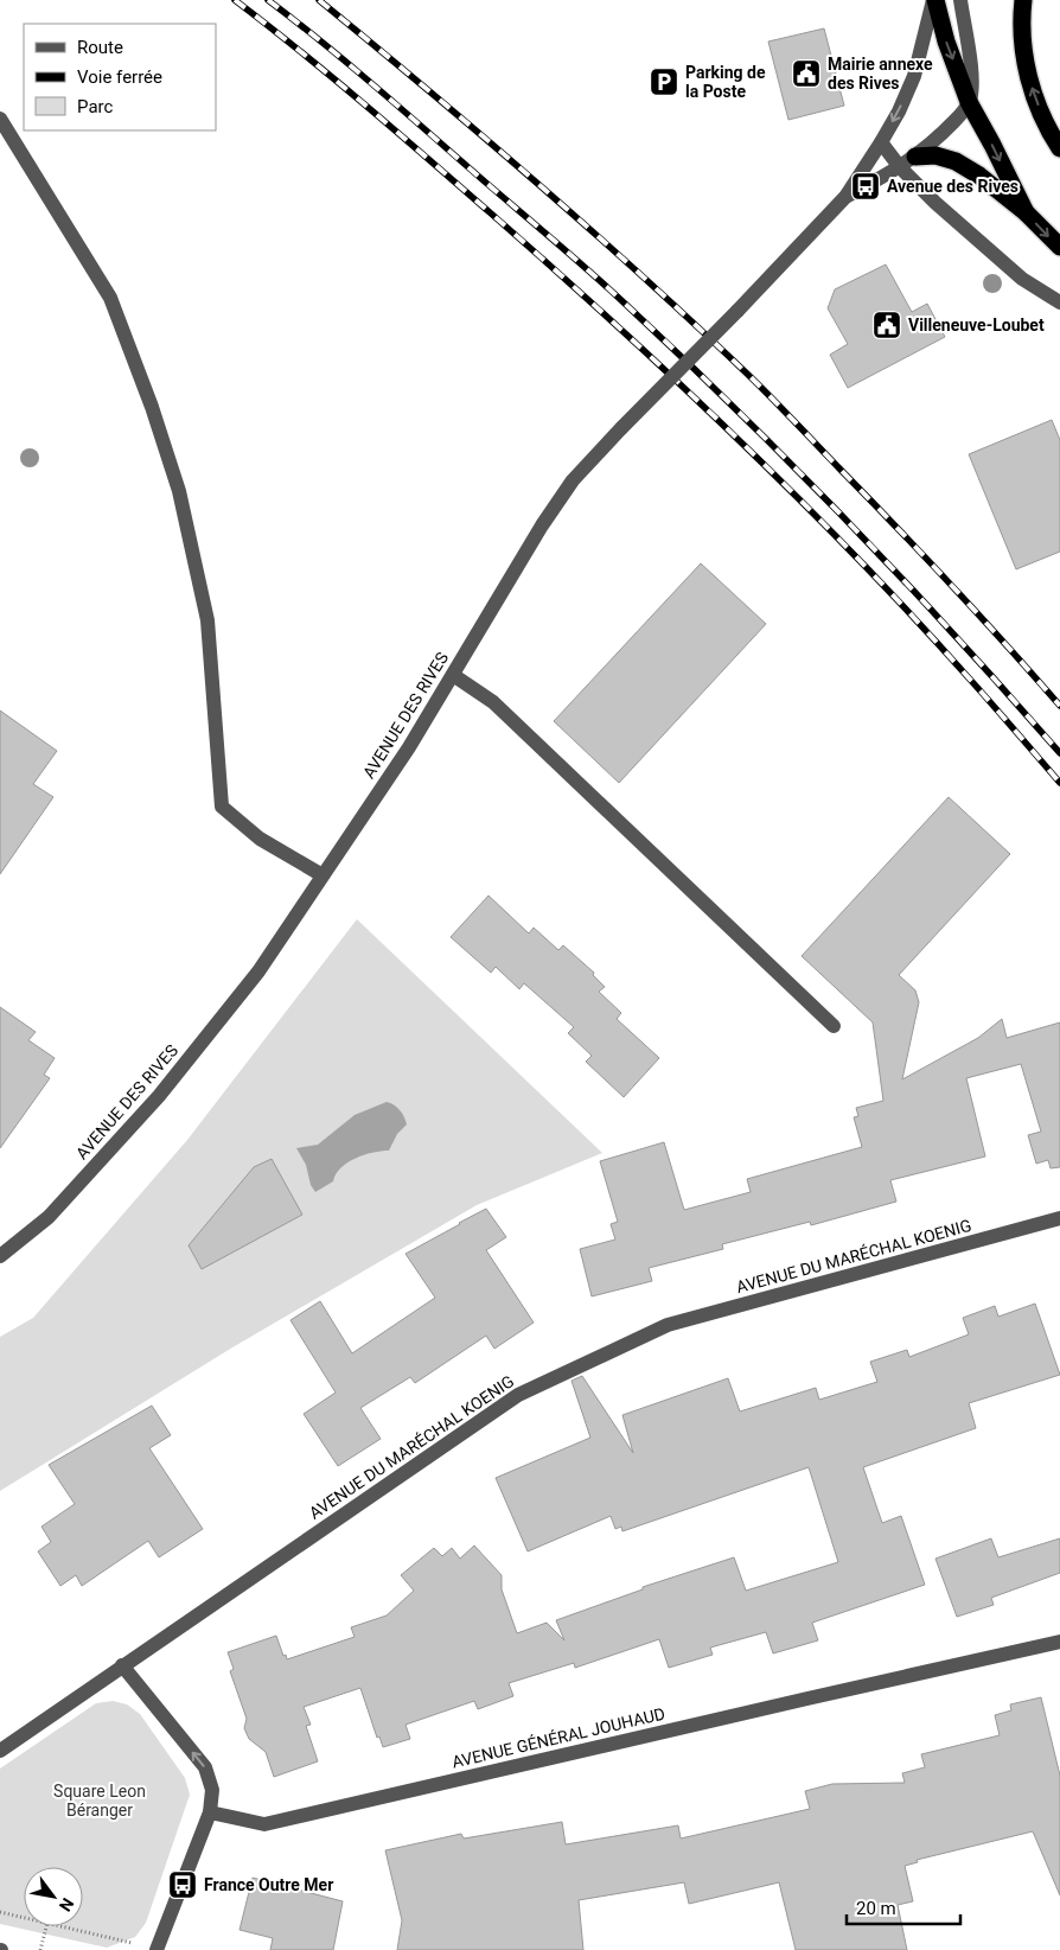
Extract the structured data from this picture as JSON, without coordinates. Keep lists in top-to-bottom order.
{
  "streets": {
    "street": ["AVENUE DES RIVES", "AVENUE DU MARÉCHAL KOENIG", "AVENUE GÉNÉRAL JOUHAUD"]
  },
  "parks": ["Square Leon Béranger"],
  "places": {
    "public building": ["Mairie annexe des Rives", "Villeneuve-Loubet"],
    "parking": ["Parking de la Poste"],
    "bus stop": ["Avenue des Rives", "France Outre Mer"]
  },
  "legend": ["Route", "Voie ferrée", "Parc"],
  "scale_bar": "20 m",
  "north": "bottom right"
}
